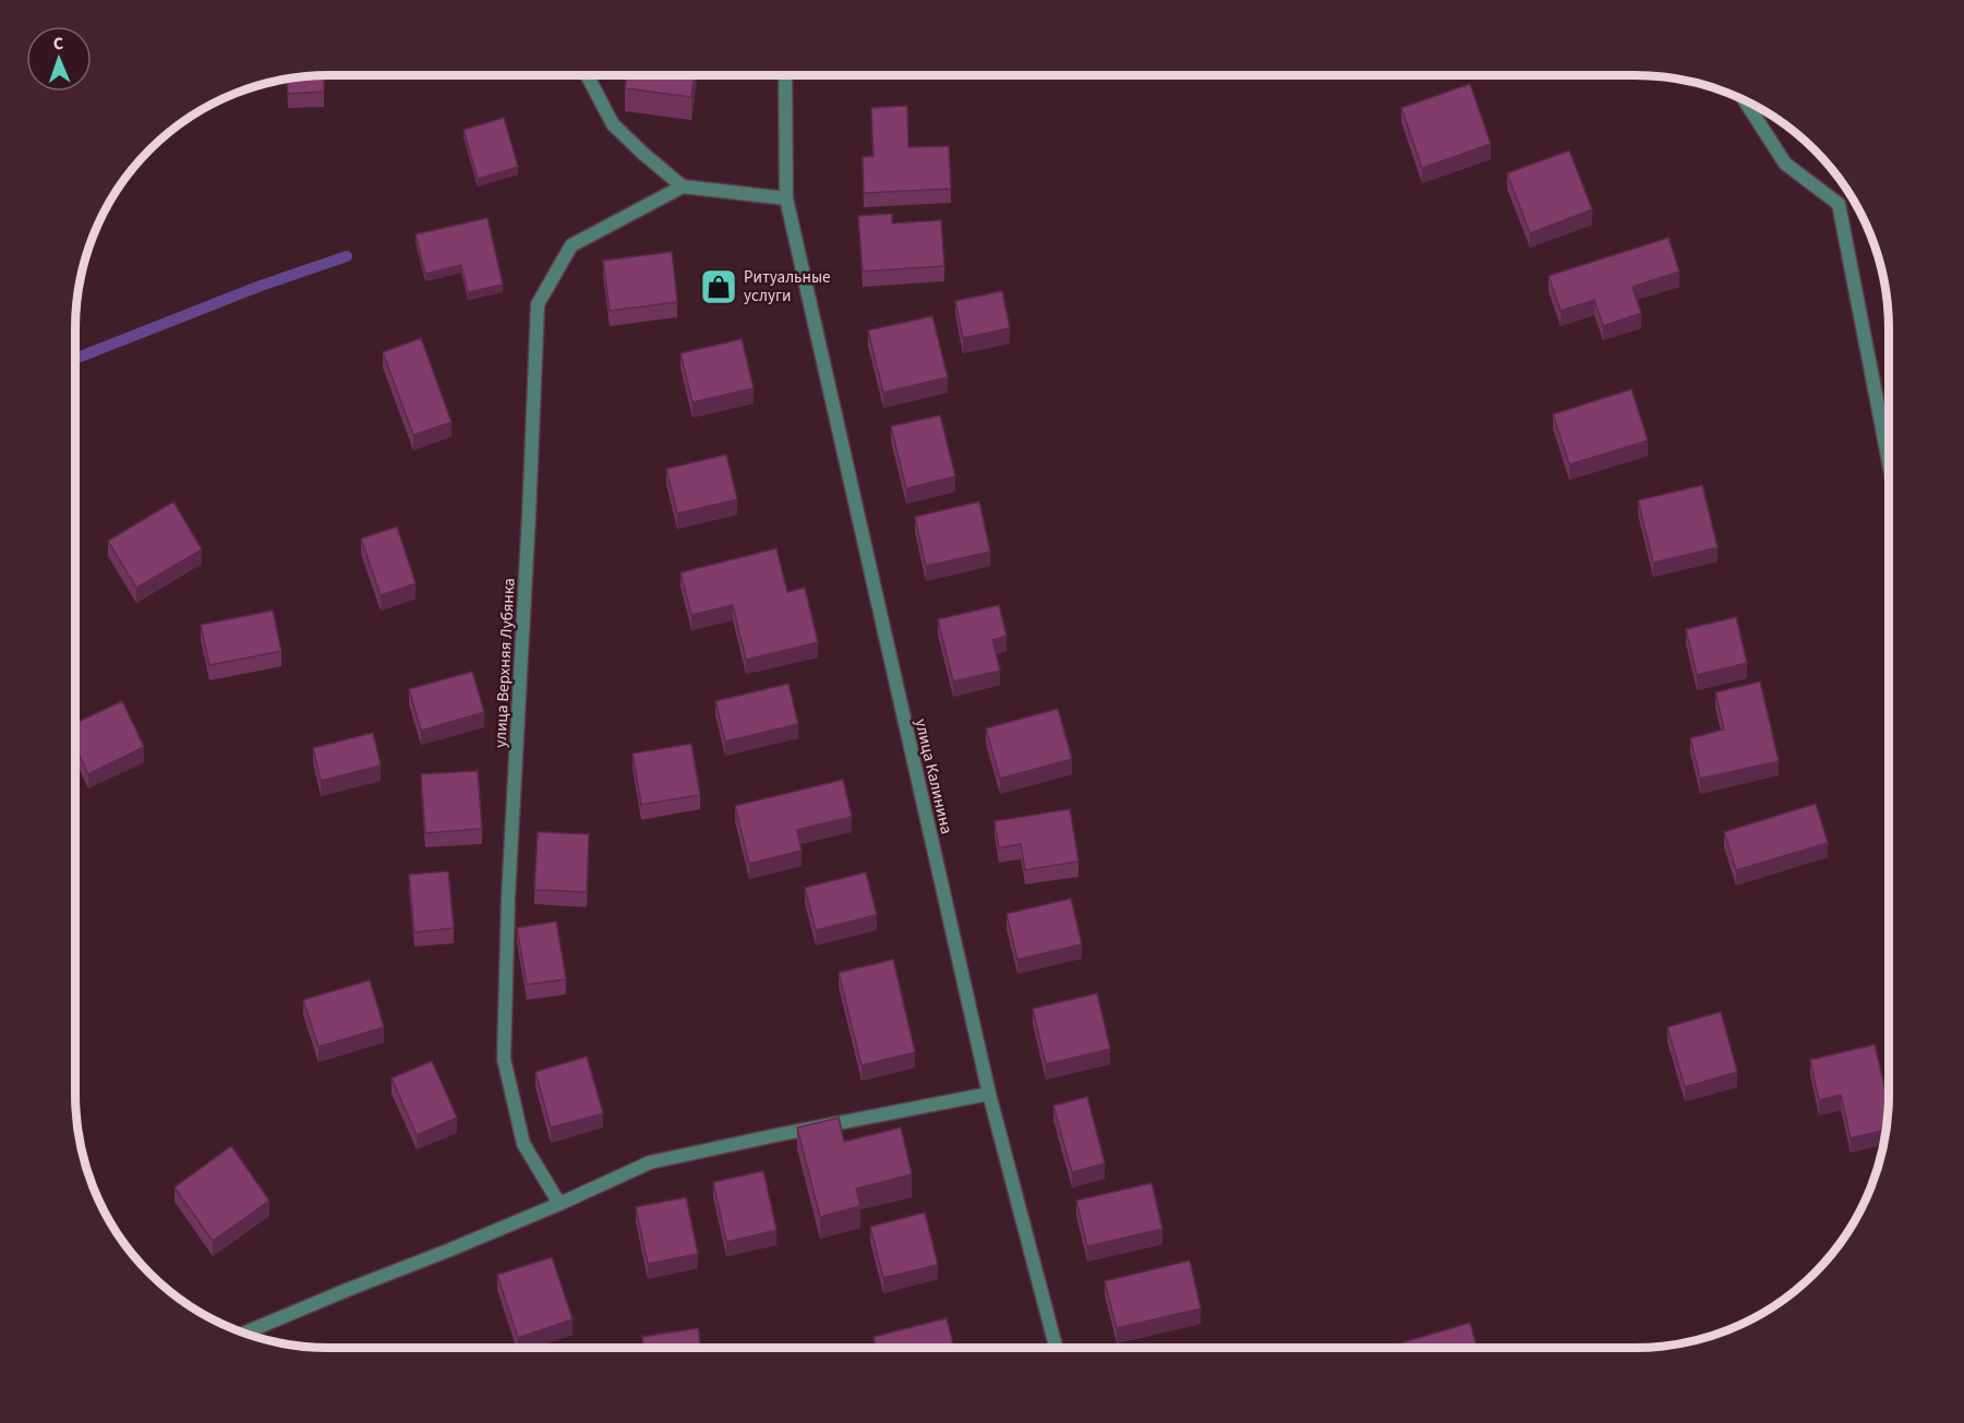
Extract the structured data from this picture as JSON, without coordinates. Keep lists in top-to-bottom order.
{
  "streets": {
    "street": ["улица Верхняя Лубянка", "улица Калинина"]
  },
  "places": {
    "shop": ["Ритуальные услуги"]
  },
  "north": "top"
}
